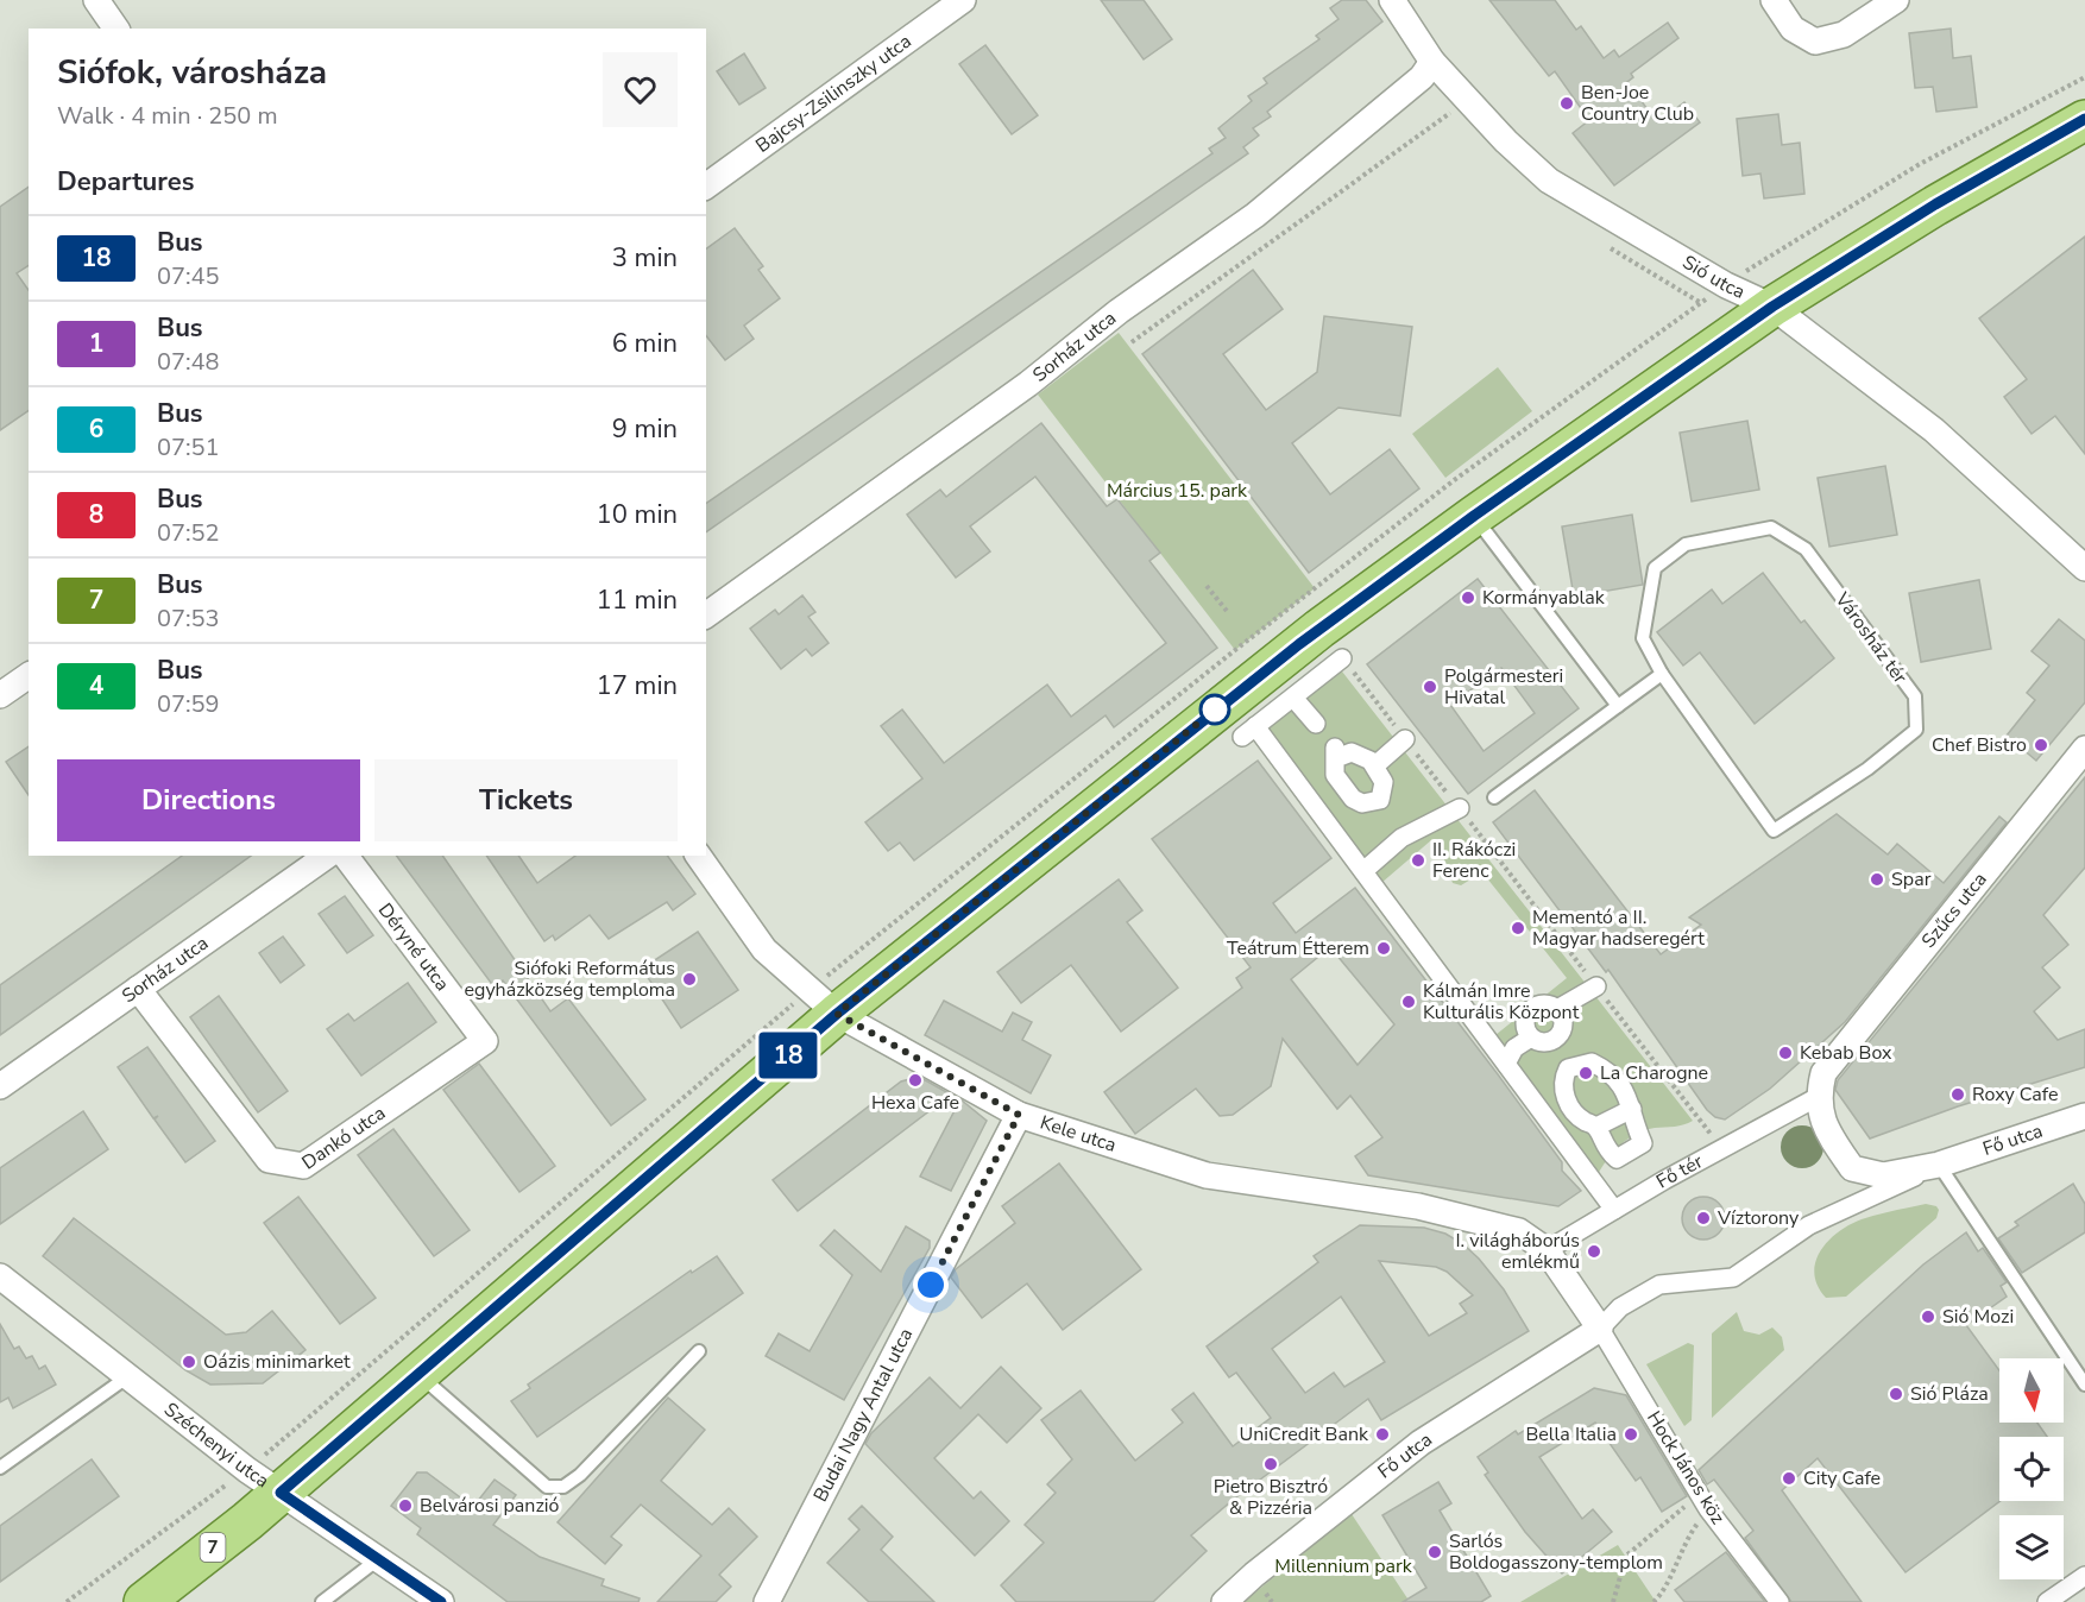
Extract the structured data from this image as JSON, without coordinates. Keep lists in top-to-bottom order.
{
  "streets": {
    "main road": ["7"],
    "street": [
      "Bajcsy-Zsilinszky utca",
      "Sió utca",
      "Sorház utca",
      "Szűcs utca",
      "Déryné utca",
      "Kele utca",
      "Dankó utca",
      "Fő utca",
      "Fő tér",
      "Budai Nagy Antal utca",
      "Széchenyi utca",
      "Hock János köz"
    ],
    "lane": ["Városház tér"]
  },
  "crossings": [
    ["Sió utca", "Sorház utca"],
    ["Sió utca", "7"],
    ["Sorház utca", "Dankó utca"],
    ["Szűcs utca", "Fő tér"],
    ["Déryné utca", "Dankó utca"],
    ["Kele utca", "Fő tér"],
    ["Kele utca", "Budai Nagy Antal utca"],
    ["Kele utca", "7"],
    ["Fő utca", "Hock János köz"],
    ["Széchenyi utca", "7"]
  ],
  "parks": ["Március 15. park", "Millennium park"],
  "places": [
    "Ben-Joe Country Club",
    "Kormányablak",
    "Polgármesteri Hivatal",
    "Chef Bistro",
    "II. Rákóczi Ferenc",
    "Spar",
    "Mementó a II. Magyar hadseregért",
    "Teátrum Étterem",
    "Siófoki Református egyházközség temploma",
    "Kálmán Imre Kulturális Központ",
    "Kebab Box",
    "La Charogne",
    "Hexa Cafe",
    "Roxy Cafe",
    "Víztorony",
    "I. világháborús emlékmű",
    "Sió Mozi",
    "Oázis minimarket",
    "Sió Pláza",
    "UniCredit Bank",
    "Bella Italia",
    "Pietro Bisztró & Pizzéria",
    "City Cafe",
    "Belvárosi panzió",
    "Sarlós Boldogasszony-templom"
  ],
  "lines": ["bus line 18"],
  "north": "bottom",
  "page": {
    "on_map": "18",
    "heading": [
      ["Siófok, városháza", "Walk · 4 min · 250 m"],
      "Departures"
    ],
    "list": [
      {
        "mark": "18",
        "name": "Bus",
        "note": "07:45",
        "value": "3 min"
      },
      {
        "mark": "1",
        "name": "Bus",
        "note": "07:48",
        "value": "6 min"
      },
      {
        "mark": "6",
        "name": "Bus",
        "note": "07:51",
        "value": "9 min"
      },
      {
        "mark": "8",
        "name": "Bus",
        "note": "07:52",
        "value": "10 min"
      },
      {
        "mark": "7",
        "name": "Bus",
        "note": "07:53",
        "value": "11 min"
      },
      {
        "mark": "4",
        "name": "Bus",
        "note": "07:59",
        "value": "17 min"
      }
    ],
    "buttons": ["Directions", "Tickets"]
  }
}
